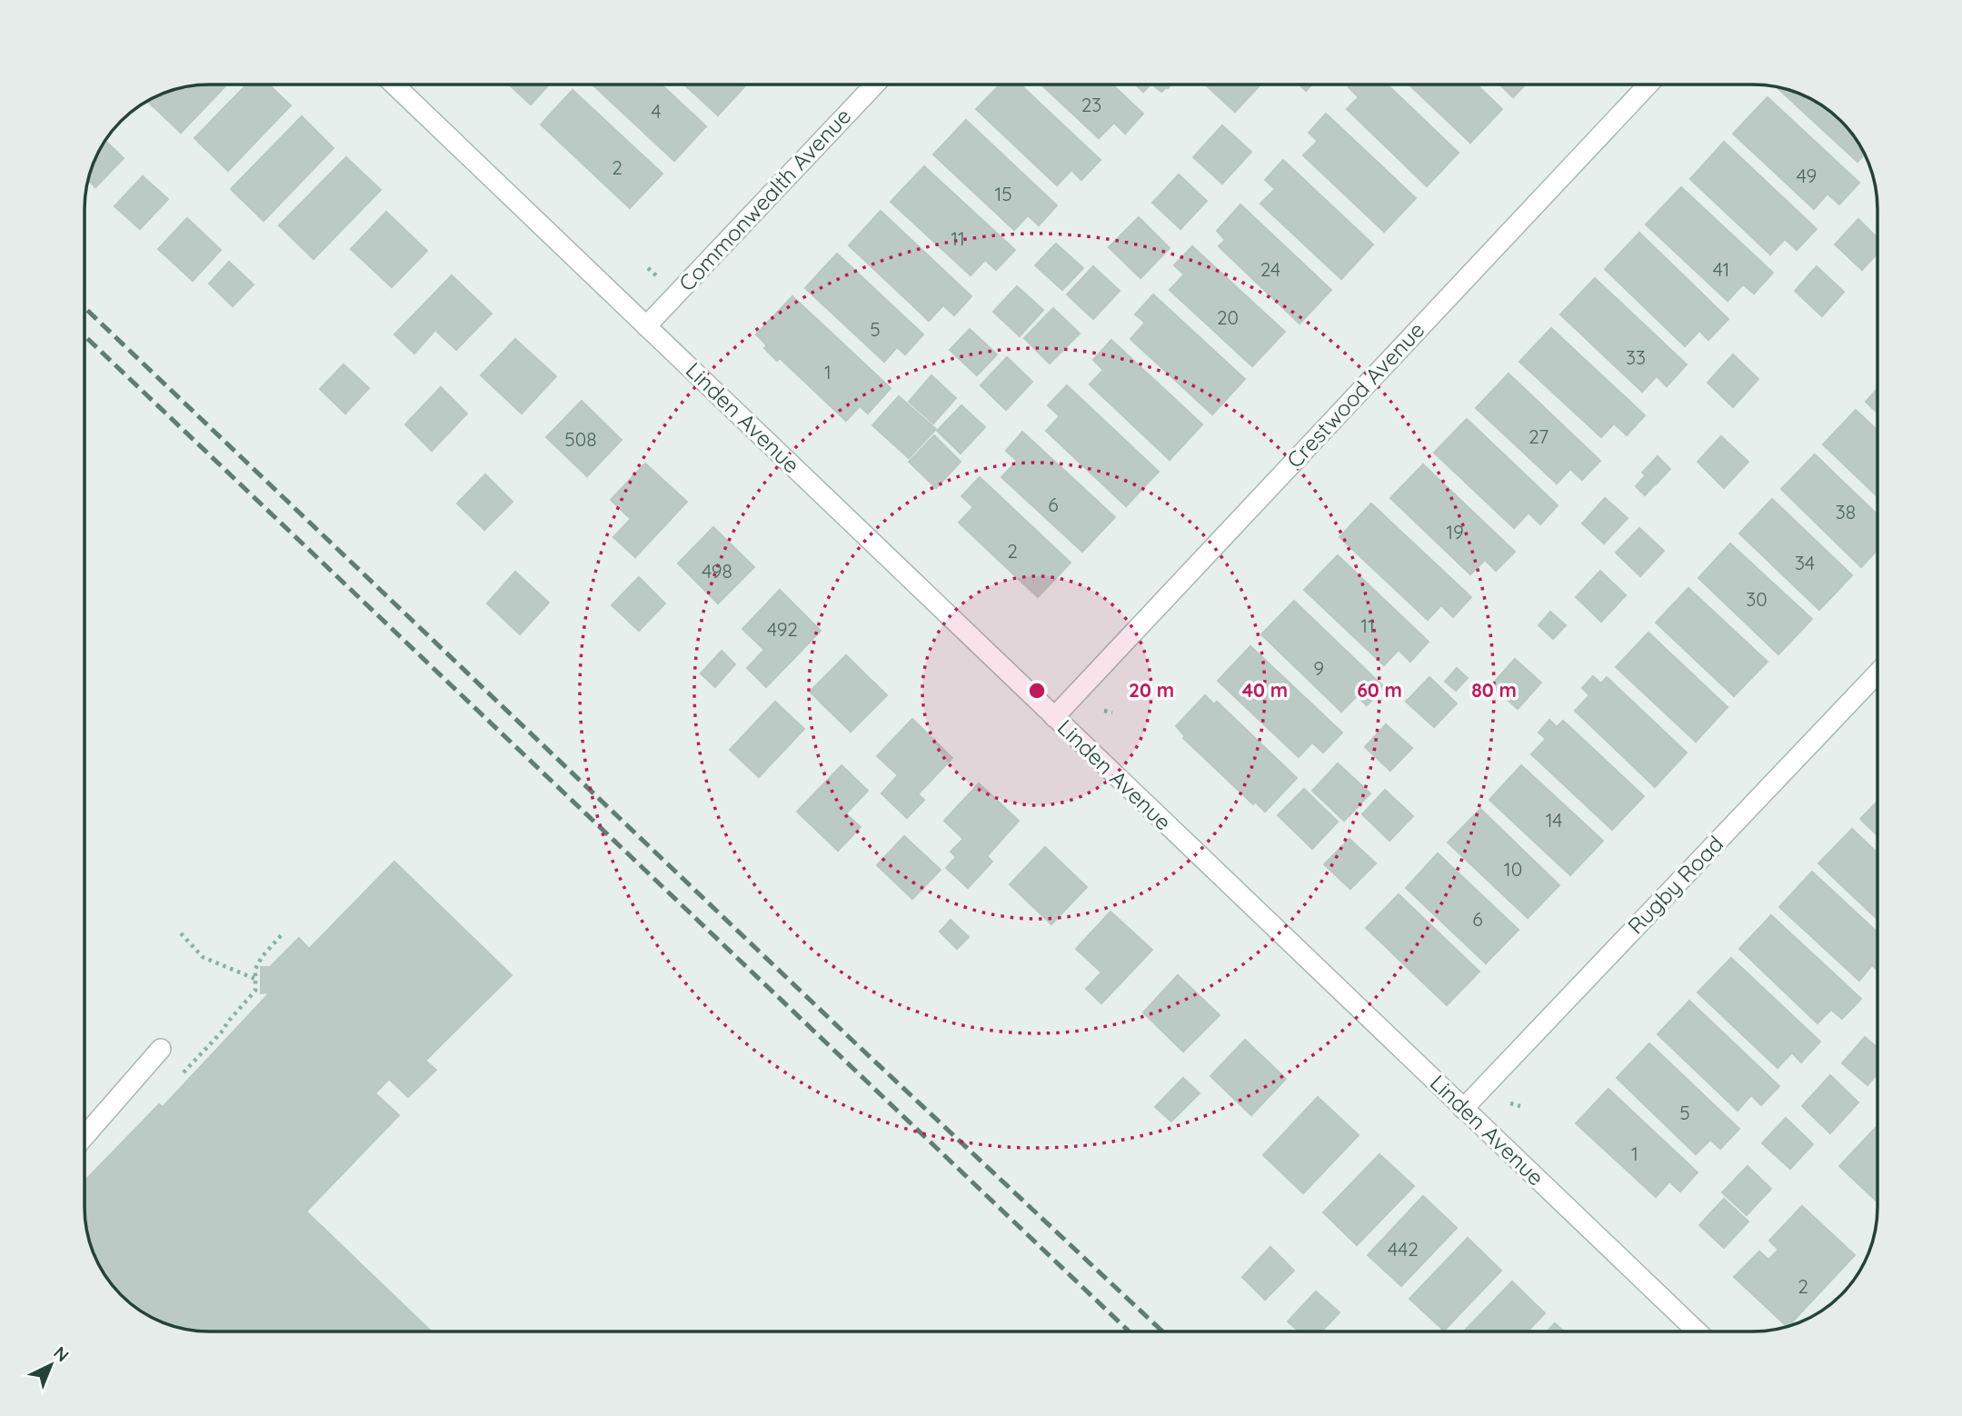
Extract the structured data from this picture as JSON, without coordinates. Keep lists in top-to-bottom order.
{
  "streets": {
    "street": [
      "Commonwealth Avenue",
      "Crestwood Avenue",
      "Linden Avenue",
      "Rugby Road"
    ]
  },
  "crossings": [
    ["Commonwealth Avenue", "Linden Avenue"],
    ["Crestwood Avenue", "Linden Avenue"],
    ["Linden Avenue", "Rugby Road"]
  ],
  "house_numbers": [
    "23",
    "4",
    "2",
    "49",
    "15",
    "11",
    "24",
    "41",
    "20",
    "5",
    "33",
    "1",
    "27",
    "508",
    "6",
    "38",
    "19",
    "2",
    "34",
    "498",
    "30",
    "11",
    "492",
    "9",
    "14",
    "10",
    "6",
    "5",
    "1",
    "442",
    "2"
  ],
  "north": "top right",
  "rings": [
    "20 m",
    "40 m",
    "60 m",
    "80 m"
  ]
}
